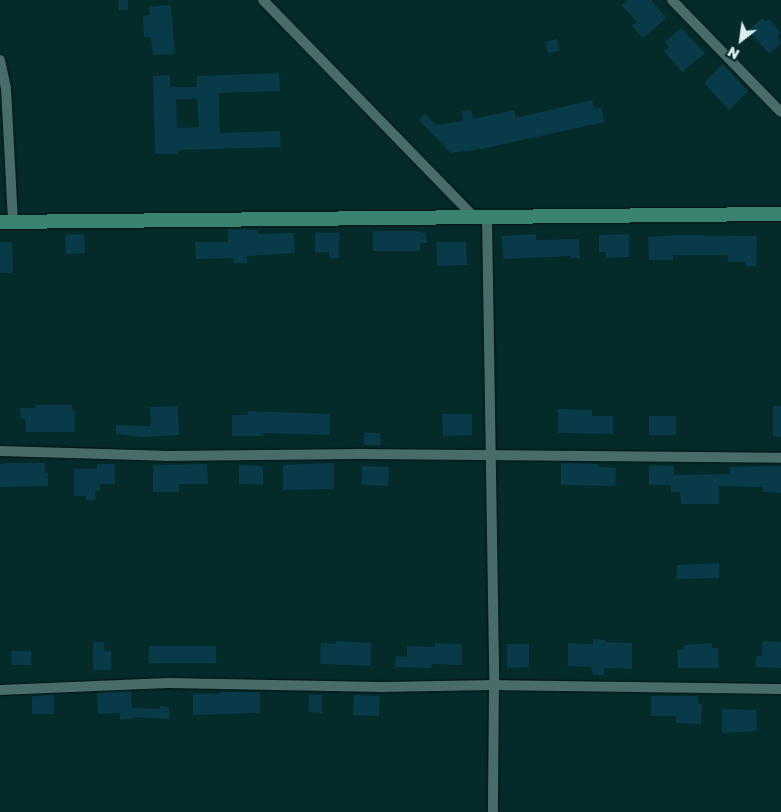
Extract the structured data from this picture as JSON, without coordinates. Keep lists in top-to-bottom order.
{
  "north": "bottom left"
}
